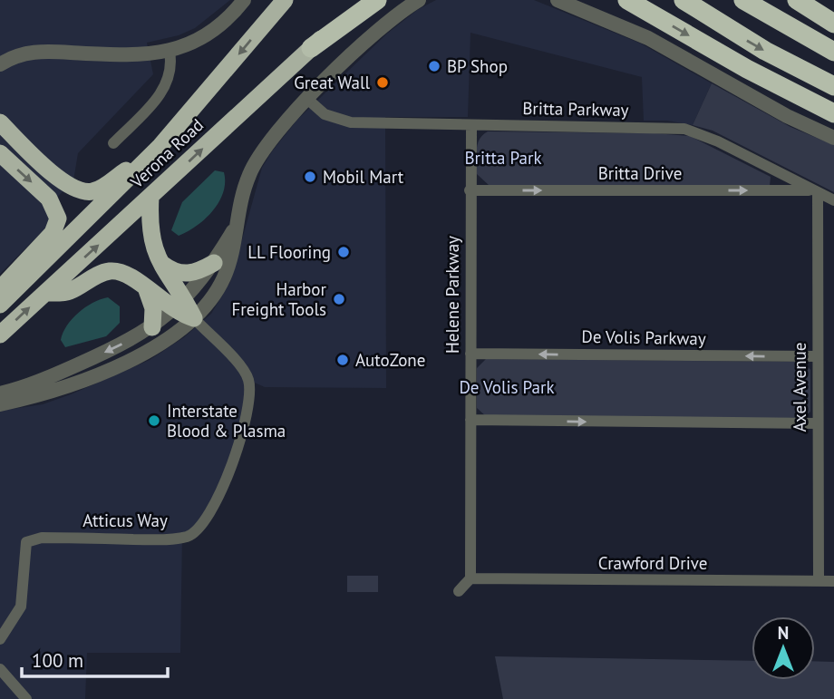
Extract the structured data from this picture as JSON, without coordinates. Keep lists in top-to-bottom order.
{
  "streets": {
    "highway": ["Verona Road"],
    "street": [
      "Britta Parkway",
      "Britta Drive",
      "Helene Parkway",
      "De Volis Parkway",
      "Axel Avenue",
      "Atticus Way",
      "Crawford Drive"
    ]
  },
  "crossings": [
    ["Britta Parkway", "Britta Drive"],
    ["Britta Parkway", "Helene Parkway"],
    ["Britta Parkway", "Axel Avenue"],
    ["Britta Drive", "Helene Parkway"],
    ["Britta Drive", "Axel Avenue"],
    ["Helene Parkway", "De Volis Parkway"],
    ["Helene Parkway", "Crawford Drive"],
    ["De Volis Parkway", "Axel Avenue"],
    ["Axel Avenue", "Crawford Drive"]
  ],
  "one_way": ["Britta Drive"],
  "parks": ["Britta Park", "De Volis Park"],
  "places": [
    "BP Shop",
    "Great Wall",
    "Mobil Mart",
    "LL Flooring",
    "Harbor Freight Tools",
    "AutoZone",
    "Interstate Blood & Plasma"
  ],
  "scale_bar": "100 m",
  "north": "top"
}
